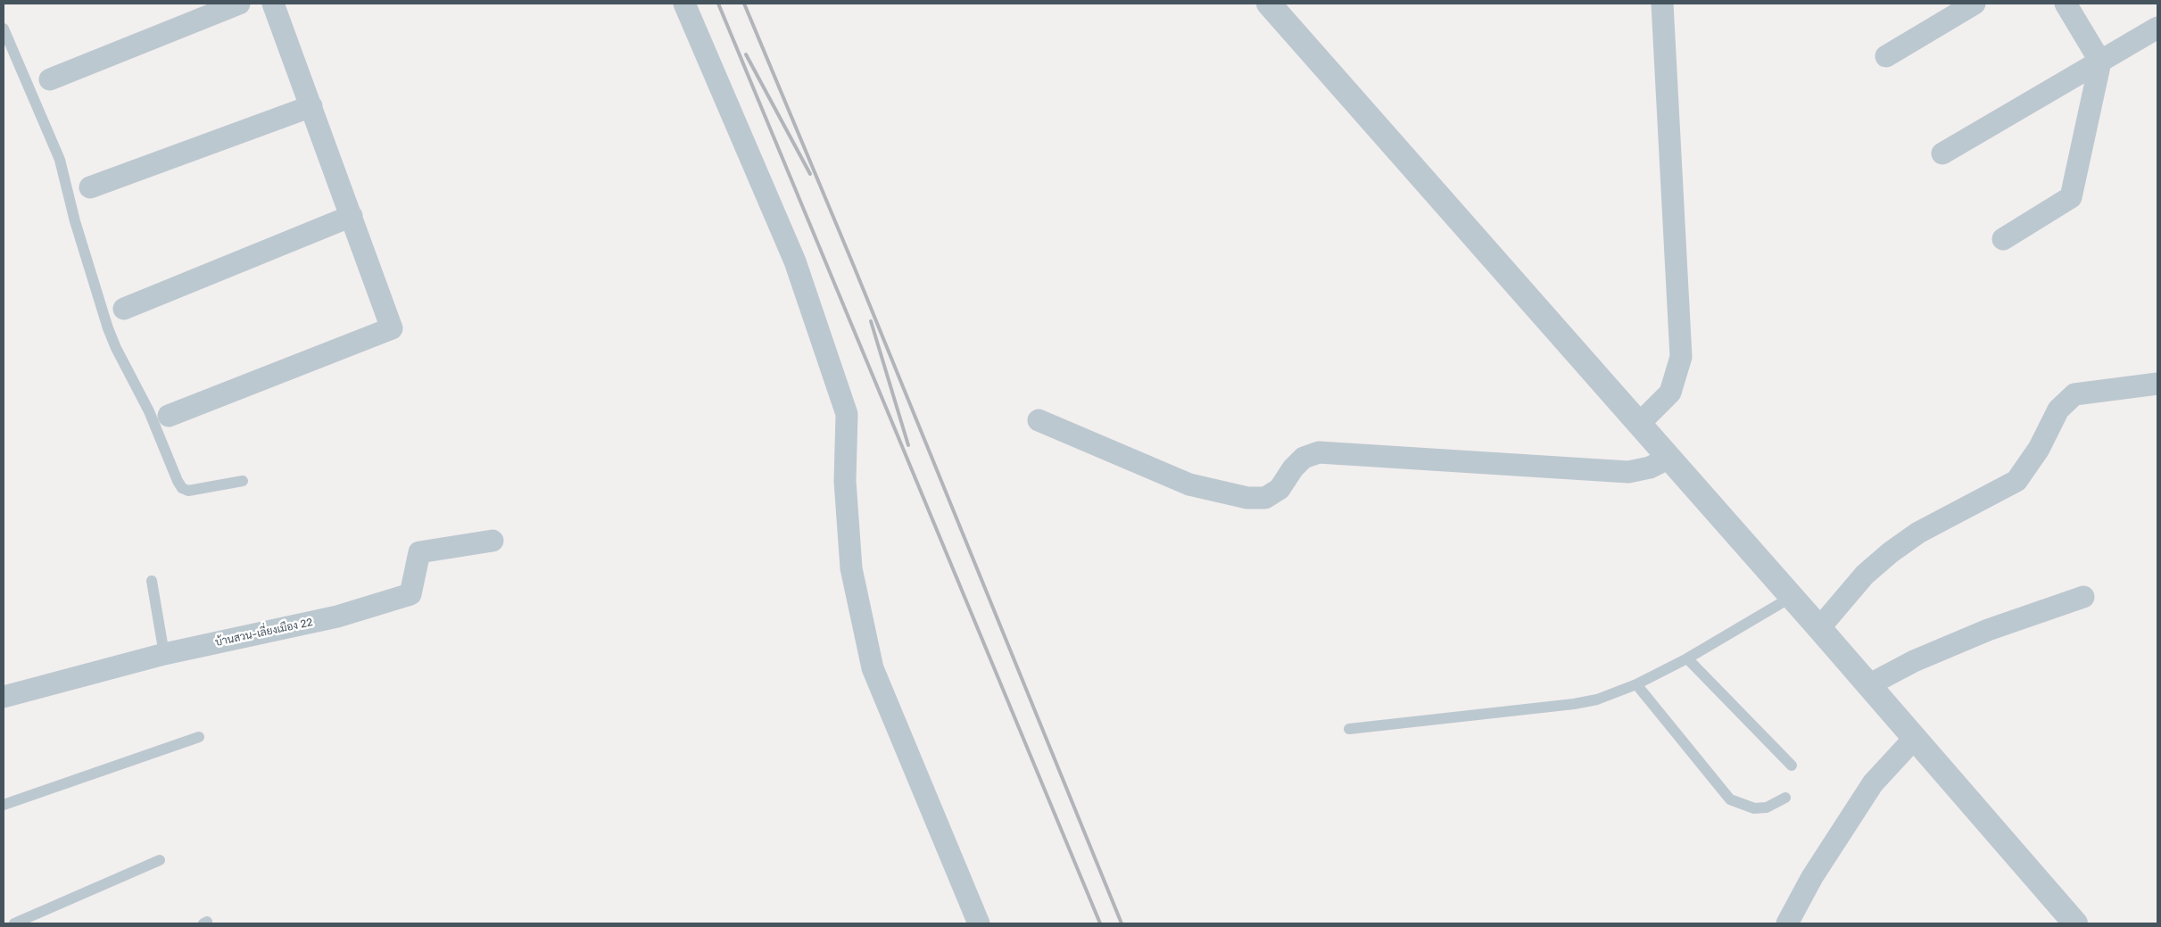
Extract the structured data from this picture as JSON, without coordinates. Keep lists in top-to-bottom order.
{
  "streets": {
    "street": ["บ้านสวน-เลี่ยงเมือง 22"]
  }
}
